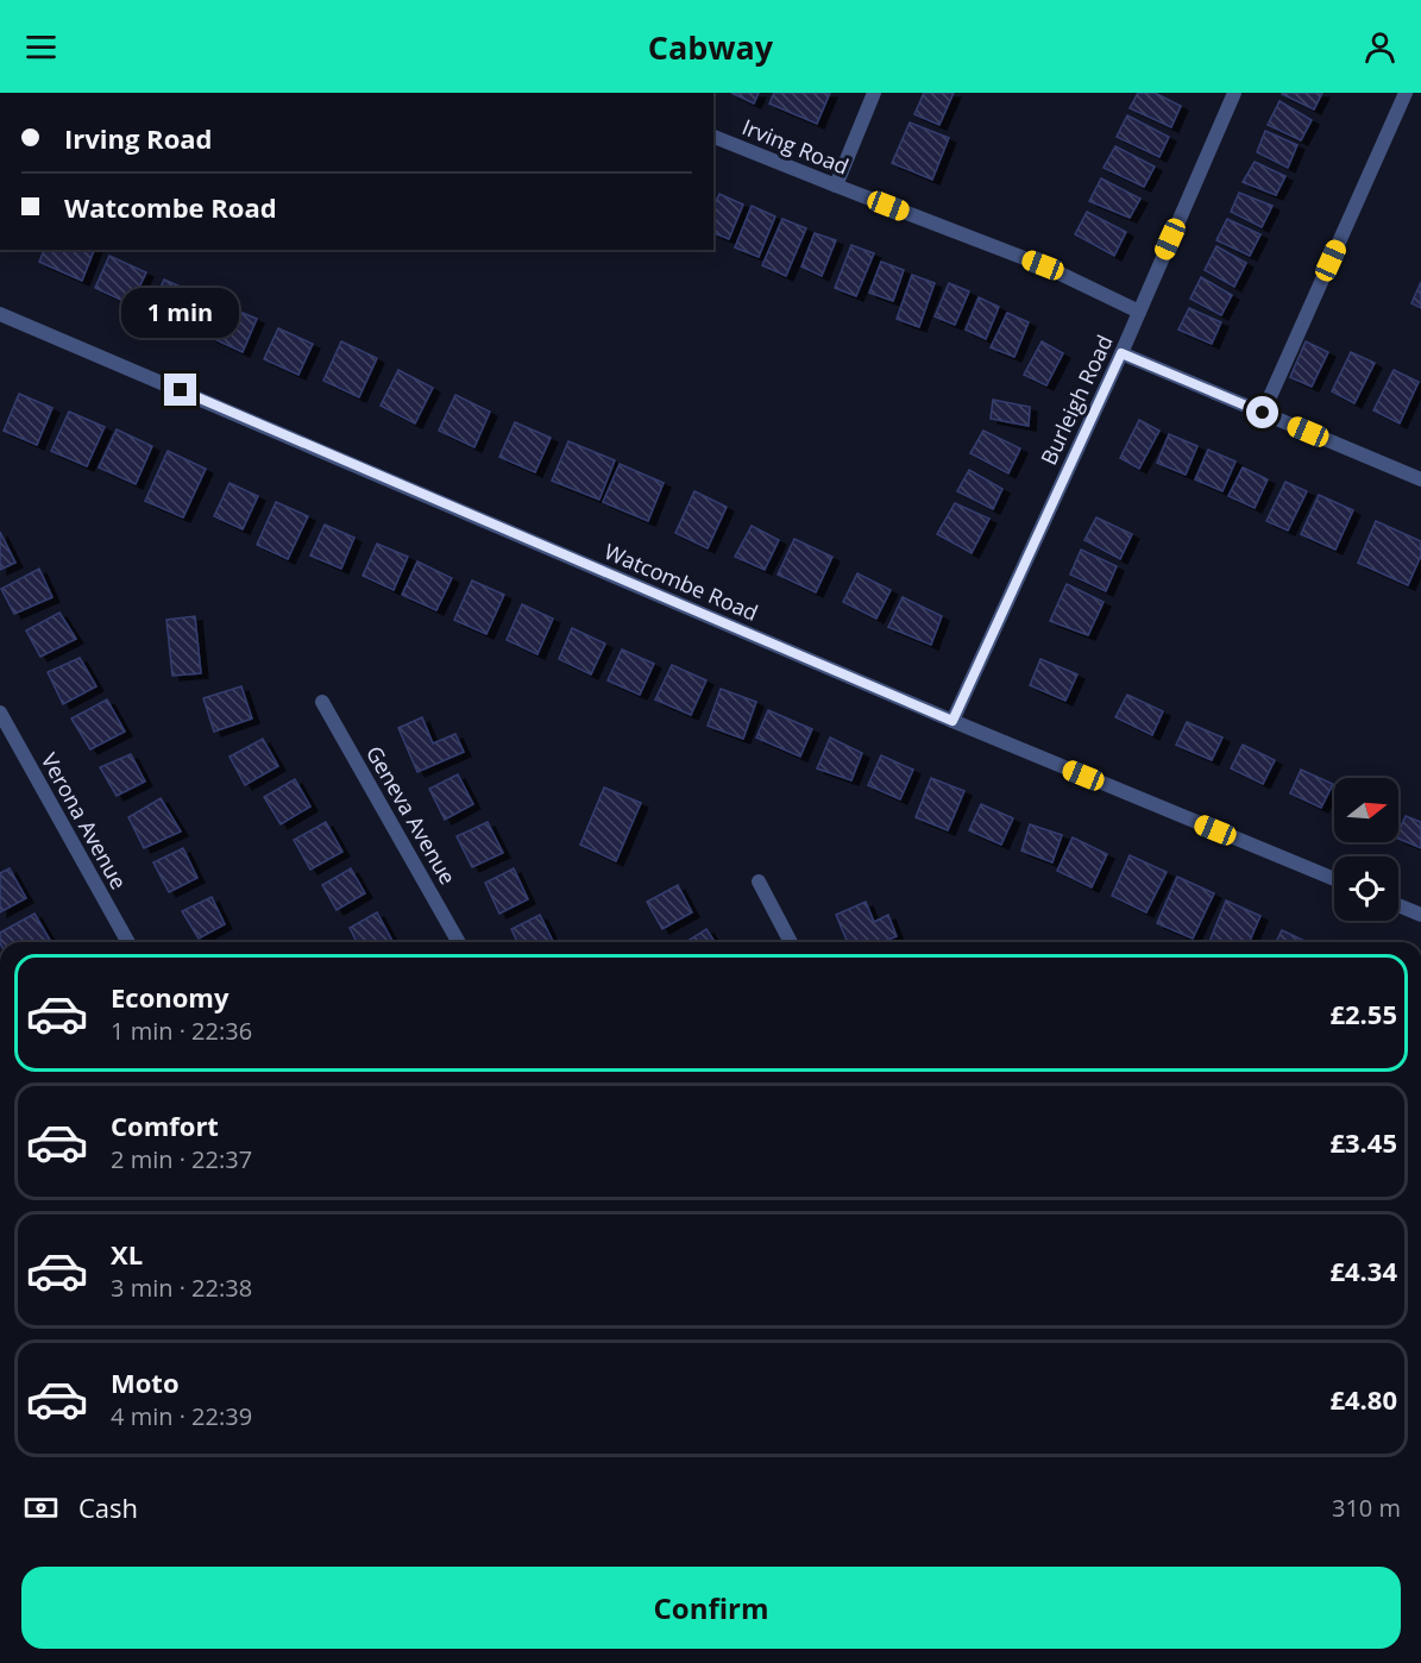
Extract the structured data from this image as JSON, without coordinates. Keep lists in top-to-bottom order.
{
  "streets": {
    "street": [
      "Irving Road",
      "Burleigh Road",
      "Watcombe Road",
      "Geneva Avenue",
      "Verona Avenue"
    ]
  },
  "crossings": [
    ["Irving Road", "Burleigh Road"],
    ["Burleigh Road", "Watcombe Road"]
  ],
  "north": "right",
  "page": {
    "header": "Cabway",
    "banner": ["Irving Road", "Watcombe Road"],
    "bubble": "1 min",
    "list": [
      {
        "name": "Economy",
        "note": "1 min · 22:36",
        "value": "£2.55"
      },
      {
        "name": "Comfort",
        "note": "2 min · 22:37",
        "value": "£3.45"
      },
      {
        "name": "XL",
        "note": "3 min · 22:38",
        "value": "£4.34"
      },
      {
        "name": "Moto",
        "note": "4 min · 22:39",
        "value": "£4.80"
      }
    ],
    "pay": ["Cash", "310 m"],
    "buttons": "Confirm"
  }
}
